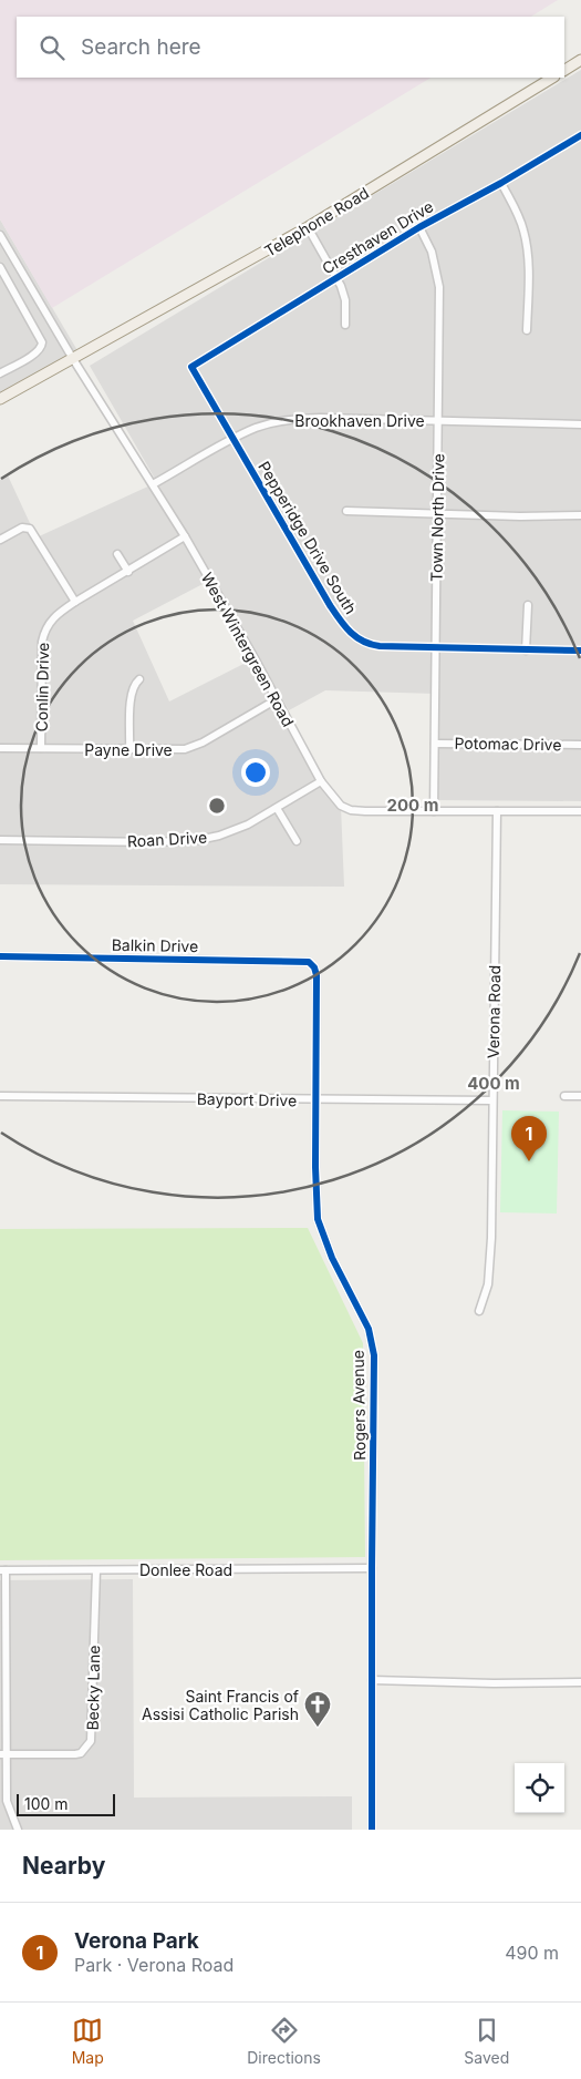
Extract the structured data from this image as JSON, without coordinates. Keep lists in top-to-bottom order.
{
  "streets": {
    "main road": ["Telephone Road"],
    "street": [
      "Cresthaven Drive",
      "Brookhaven Drive",
      "Town North Drive",
      "Pepperidge Drive South",
      "West Wintergreen Road",
      "Conlin Drive",
      "Potomac Drive",
      "Payne Drive",
      "Roan Drive",
      "Balkin Drive",
      "Verona Road",
      "Bayport Drive",
      "Rogers Avenue",
      "Donlee Road",
      "Becky Lane"
    ]
  },
  "crossings": [
    ["Telephone Road", "West Wintergreen Road"],
    ["Cresthaven Drive", "Town North Drive"],
    ["Cresthaven Drive", "Pepperidge Drive South"],
    ["Brookhaven Drive", "Town North Drive"],
    ["Brookhaven Drive", "Pepperidge Drive South"],
    ["Brookhaven Drive", "West Wintergreen Road"],
    ["Town North Drive", "Pepperidge Drive South"],
    ["Town North Drive", "West Wintergreen Road"],
    ["Town North Drive", "Potomac Drive"],
    ["West Wintergreen Road", "Conlin Drive"],
    ["West Wintergreen Road", "Payne Drive"],
    ["West Wintergreen Road", "Roan Drive"],
    ["West Wintergreen Road", "Verona Road"],
    ["Conlin Drive", "Payne Drive"],
    ["Balkin Drive", "Rogers Avenue"],
    ["Verona Road", "Bayport Drive"],
    ["Bayport Drive", "Rogers Avenue"],
    ["Rogers Avenue", "Donlee Road"],
    ["Donlee Road", "Becky Lane"]
  ],
  "places": {
    "church": ["Saint Francis of Assisi Catholic Parish"]
  },
  "scale_bar": "100 m",
  "page": {
    "search": "Search here",
    "pins": "1",
    "scale": "100 m",
    "heading": "Nearby",
    "list": [
      {
        "mark": "1",
        "name": "Verona Park",
        "note": "Park · Verona Road",
        "value": "490 m"
      }
    ],
    "nav": ["Map", "Directions", "Saved"]
  },
  "rings": ["200 m", "400 m"]
}
